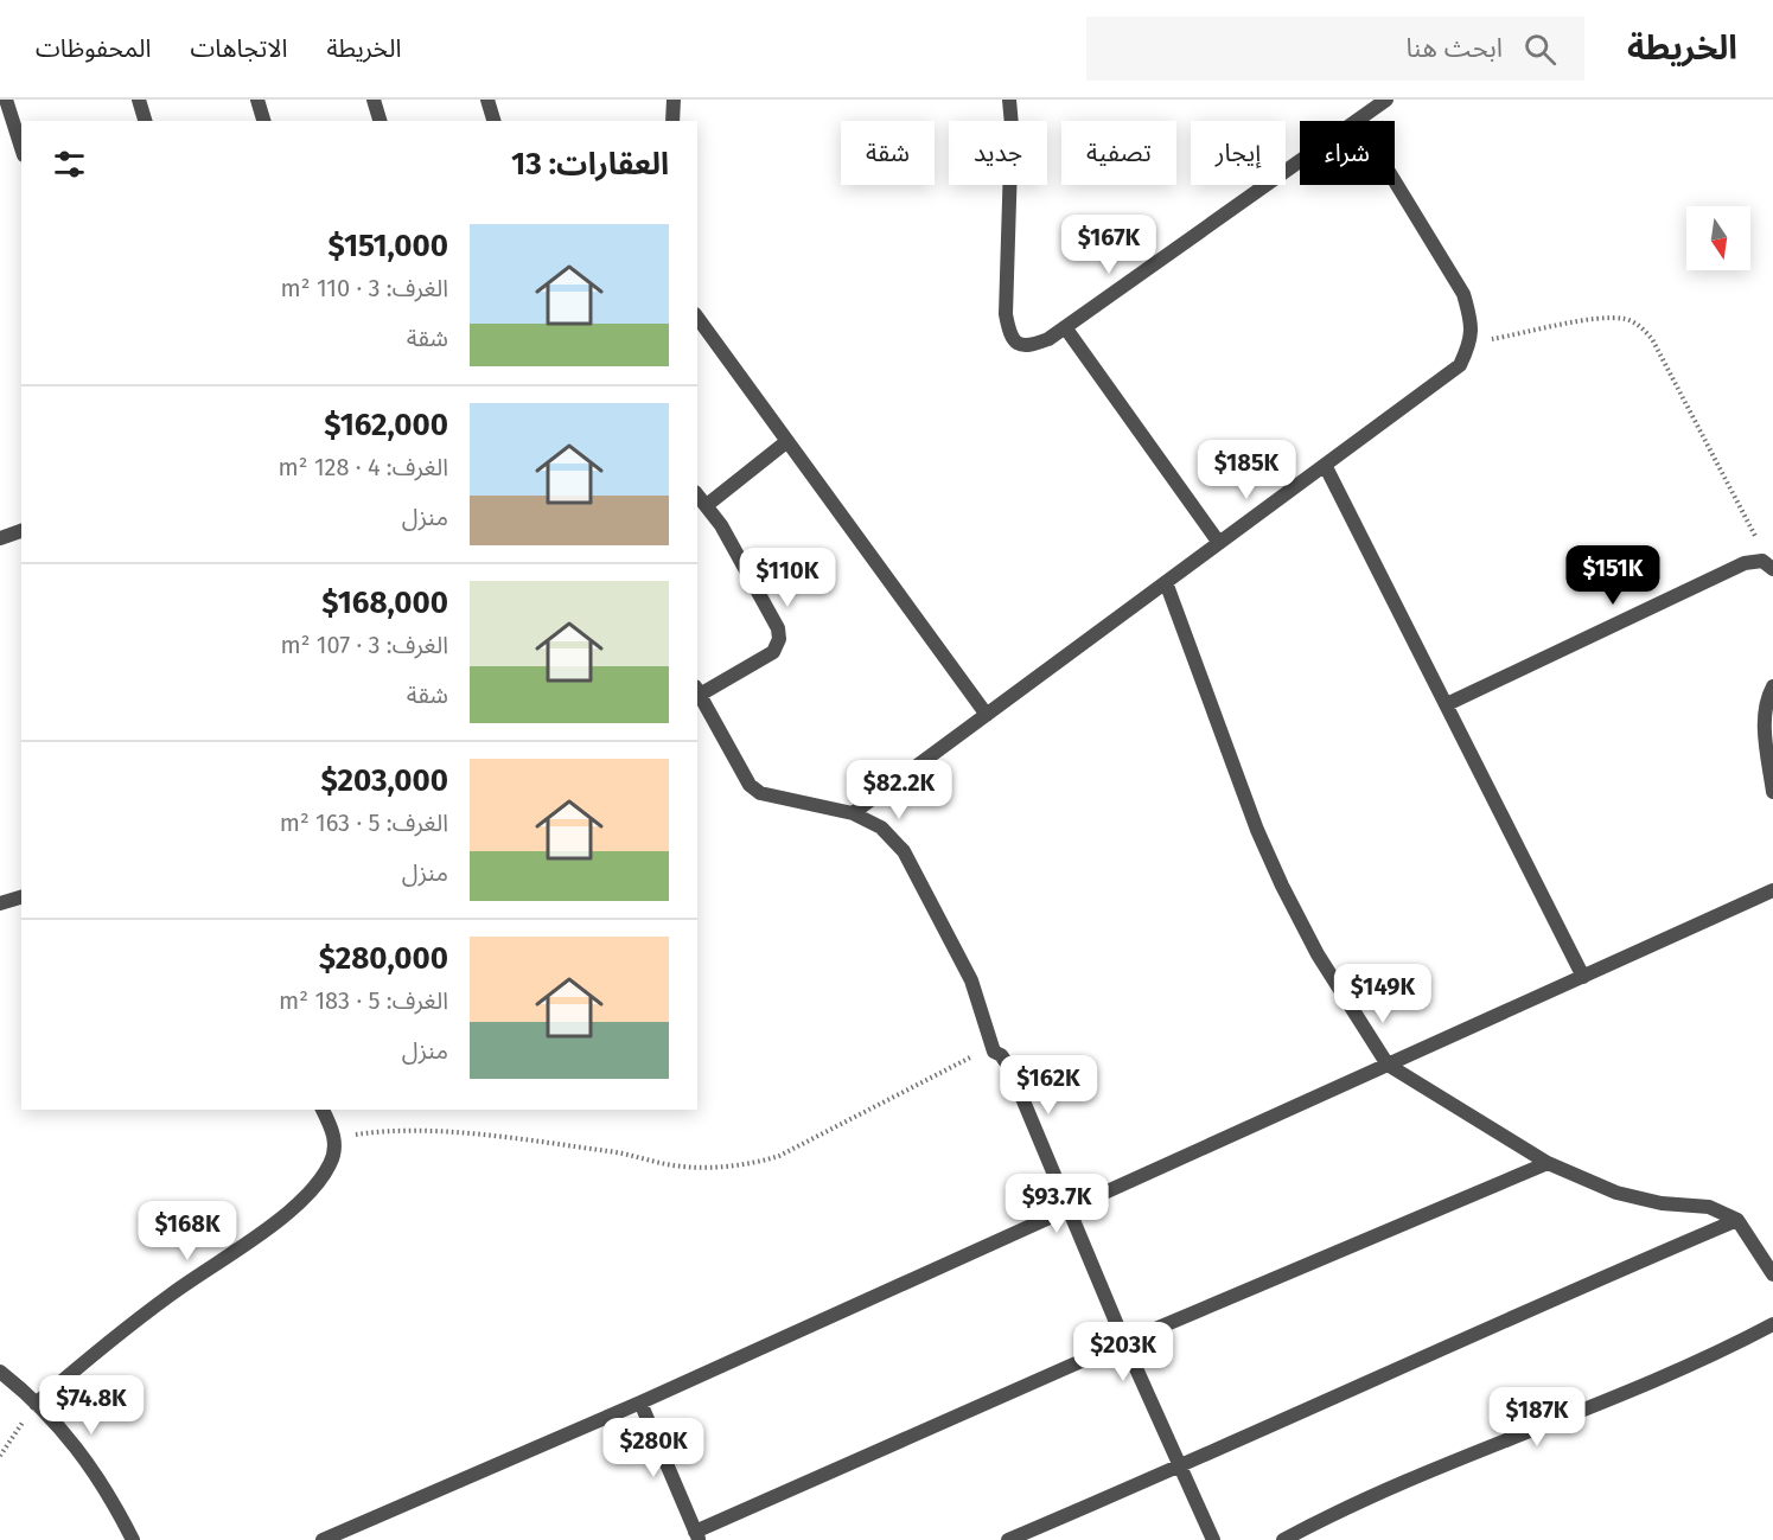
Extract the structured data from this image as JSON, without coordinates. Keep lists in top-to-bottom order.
{
  "north": "bottom",
  "page": {
    "header": "الخريطة",
    "search": "ابحث هنا",
    "nav": ["الخريطة", "الاتجاهات", "المحفوظات"],
    "chip": [
      "شراء",
      "إيجار",
      "تصفية",
      "جديد",
      "شقة"
    ],
    "heading": "العقارات: 13",
    "list": [
      {
        "name": "$151,000",
        "note": "الغرف: 3 · 110 m² · شقة"
      },
      {
        "name": "$162,000",
        "note": "الغرف: 4 · 128 m² · منزل"
      },
      {
        "name": "$168,000",
        "note": "الغرف: 3 · 107 m² · شقة"
      },
      {
        "name": "$203,000",
        "note": "الغرف: 5 · 163 m² · منزل"
      },
      {
        "name": "$280,000",
        "note": "الغرف: 5 · 183 m² · منزل"
      }
    ],
    "price": [
      "$167K",
      "$185K",
      "$151K",
      "$110K",
      "$82.2K",
      "$149K",
      "$162K",
      "$93.7K",
      "$168K",
      "$203K",
      "$74.8K",
      "$187K",
      "$280K"
    ]
  }
}
